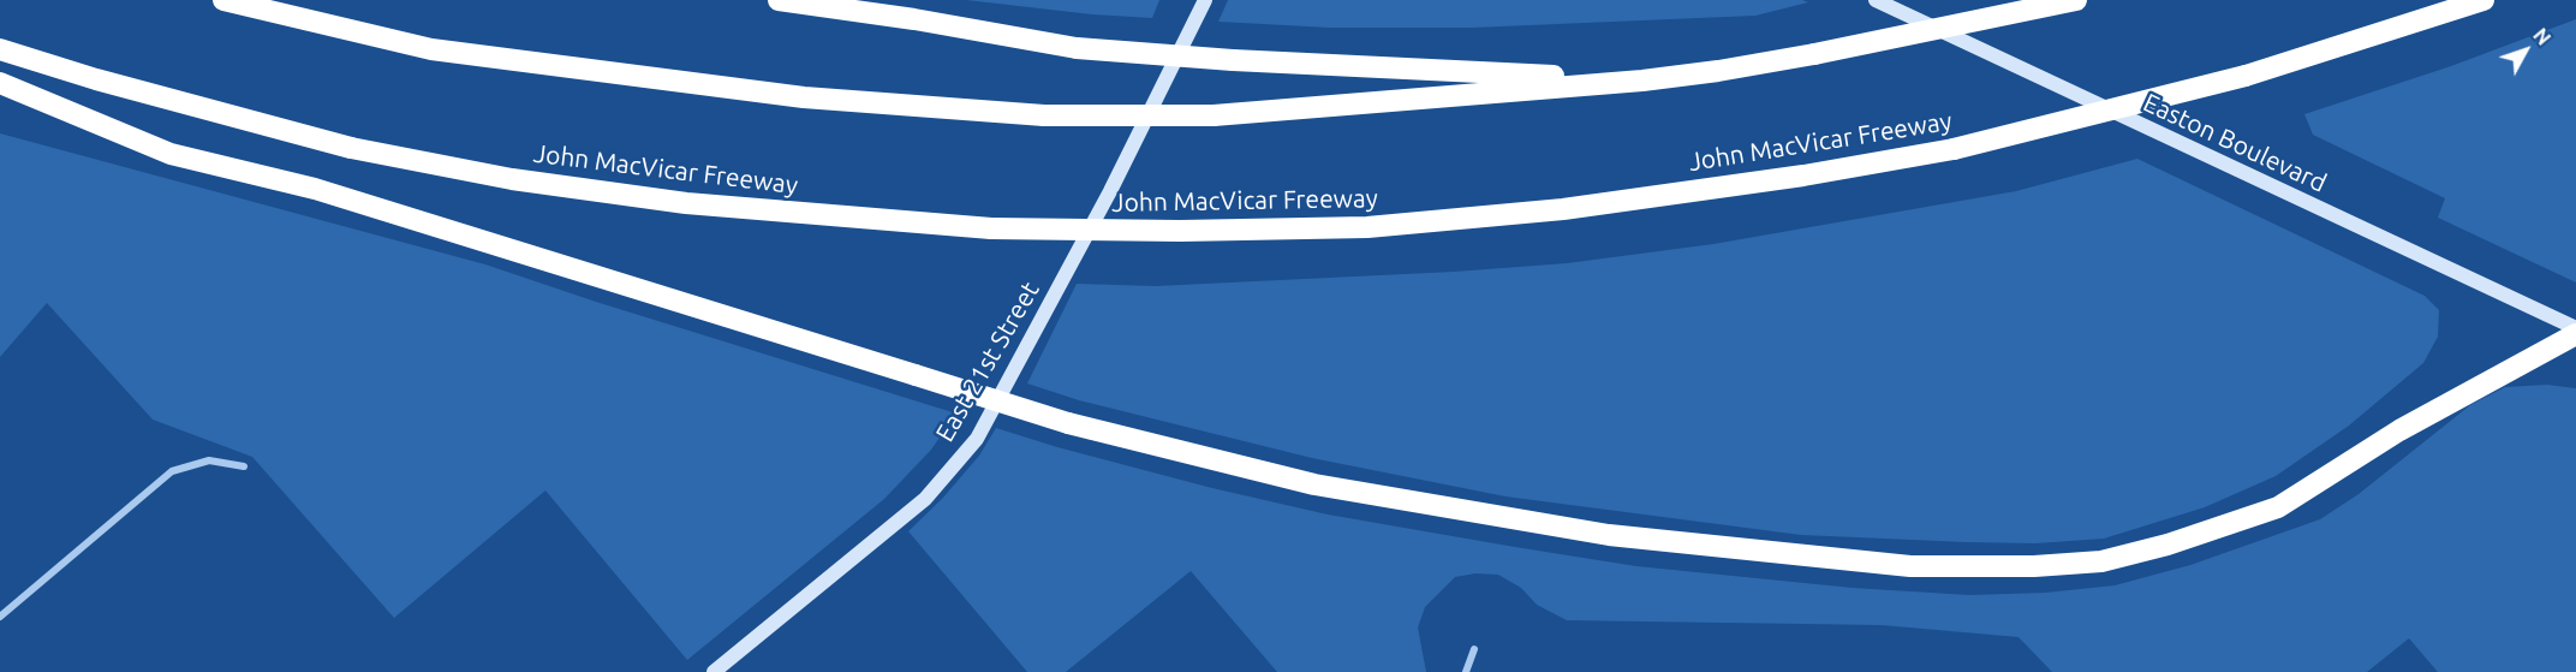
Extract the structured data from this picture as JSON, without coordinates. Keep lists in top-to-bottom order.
{
  "streets": {
    "highway": ["John MacVicar Freeway"],
    "main road": ["Easton Boulevard", "East 21st Street"]
  },
  "north": "top right"
}
